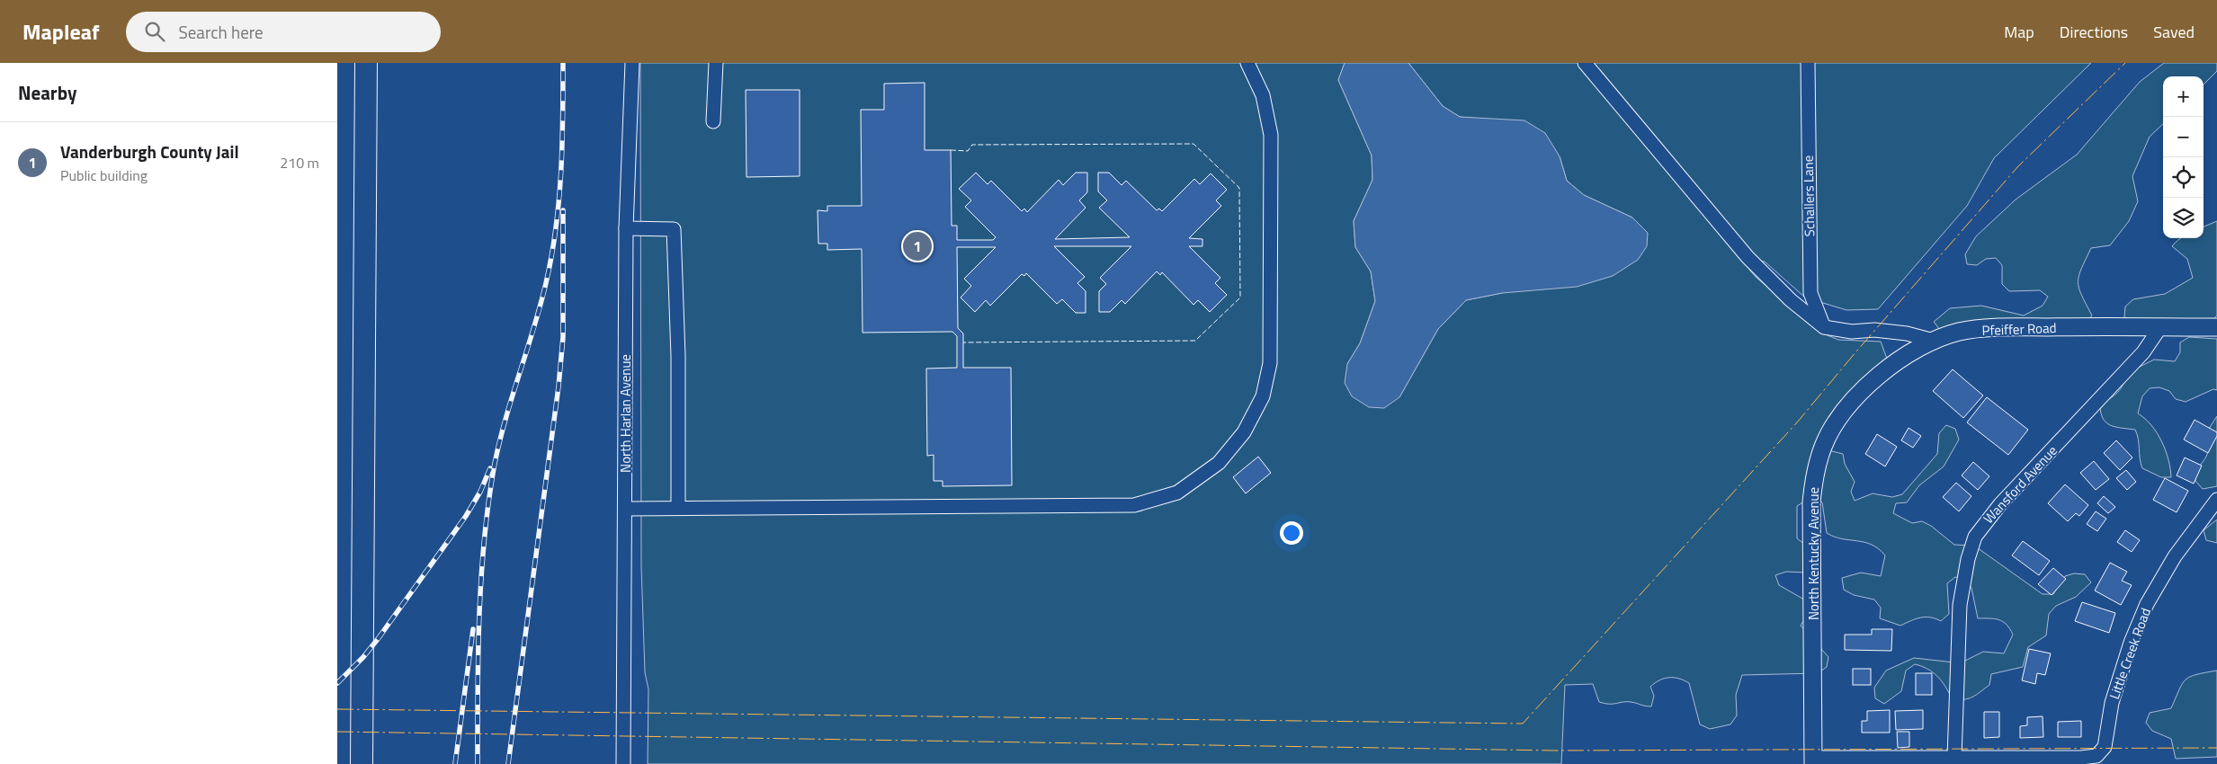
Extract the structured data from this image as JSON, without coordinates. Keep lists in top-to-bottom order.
{
  "streets": {
    "street": [
      "Schallers Lane",
      "Pfeiffer Road",
      "North Harlan Avenue",
      "Wansford Avenue",
      "North Kentucky Avenue",
      "Little Creek Road"
    ]
  },
  "crossings": [
    ["Pfeiffer Road", "Wansford Avenue"],
    ["Pfeiffer Road", "North Kentucky Avenue"],
    ["Wansford Avenue", "Little Creek Road"]
  ],
  "page": {
    "header": "Mapleaf",
    "search": "Search here",
    "nav": ["Map", "Directions", "Saved"],
    "heading": "Nearby",
    "map_buttons": ["+", "−"],
    "list": [
      {
        "mark": "1",
        "name": "Vanderburgh County Jail",
        "note": "Public building",
        "value": "210 m"
      }
    ],
    "pins": "1"
  }
}
